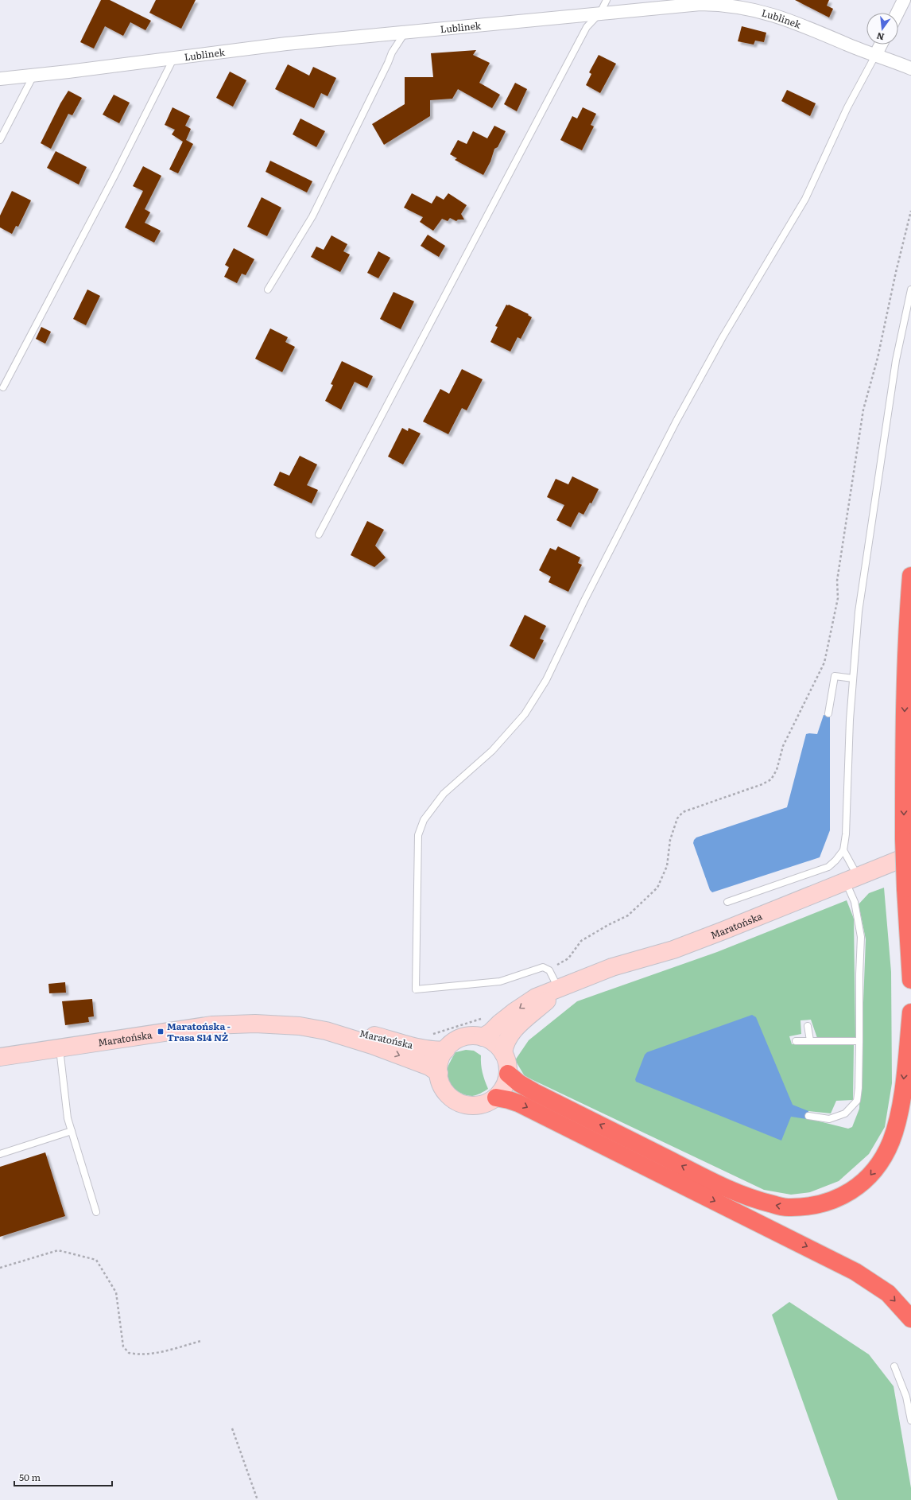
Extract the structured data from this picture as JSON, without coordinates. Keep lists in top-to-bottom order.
{
  "streets": {
    "main road": ["Maratońska"],
    "street": ["Lublinek"]
  },
  "places": {
    "transit": ["Maratońska - Trasa S14 NŻ"]
  },
  "scale_bar": "50 m",
  "north": "bottom"
}
